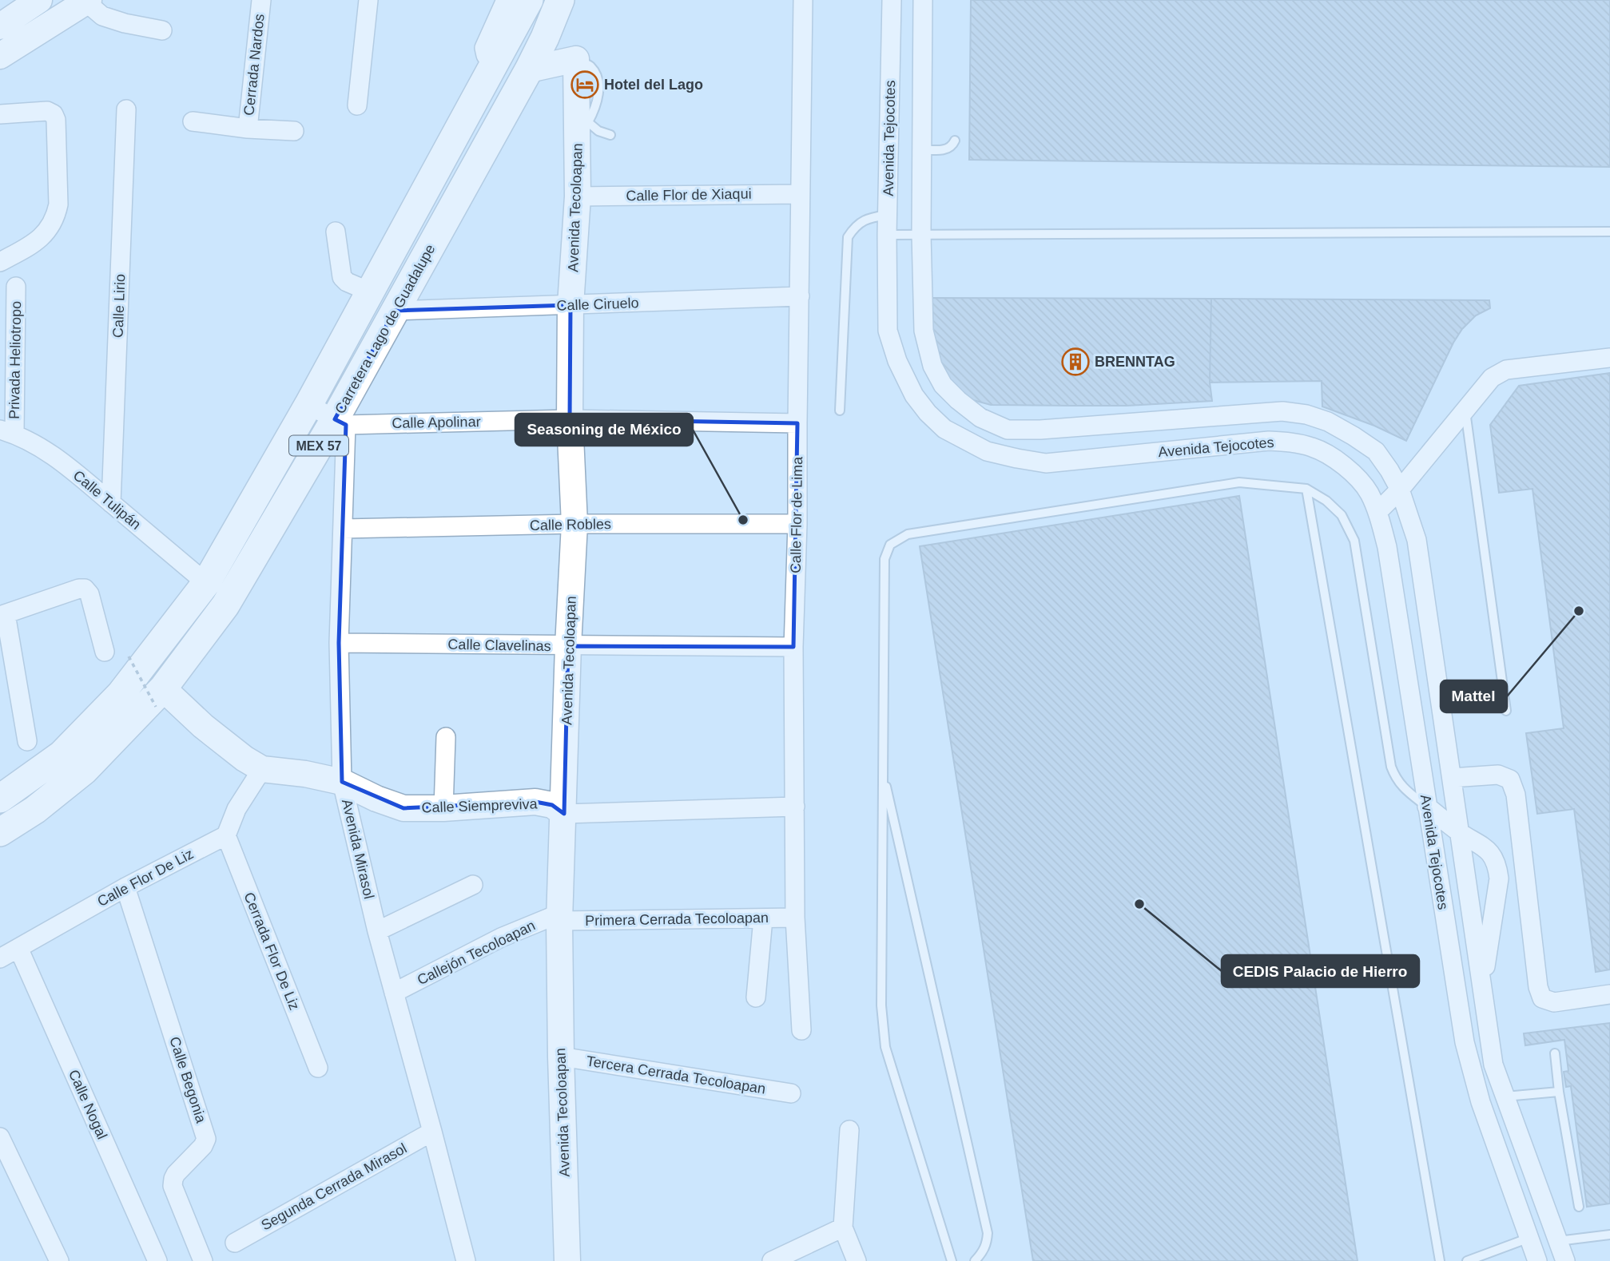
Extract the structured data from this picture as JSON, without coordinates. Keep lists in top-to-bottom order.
{
  "streets": {
    "main road": ["Carretera Lago de Guadalupe", "MEX 57"],
    "street": [
      "Cerrada Nardos",
      "Avenida Tejocotes",
      "Calle Flor de Xiaqui",
      "Avenida Tecoloapan",
      "Calle Ciruelo",
      "Calle Lirio",
      "Privada Heliotropo",
      "Calle Apolinar",
      "Calle Tulipán",
      "Calle Flor de Lima",
      "Calle Robles",
      "Calle Clavelinas",
      "Calle Siempreviva",
      "Avenida Mirasol",
      "Calle Flor De Liz",
      "Primera Cerrada Tecoloapan",
      "Cerrada Flor De Liz",
      "Callejón Tecoloapan",
      "Tercera Cerrada Tecoloapan",
      "Calle Begonia",
      "Calle Nogal",
      "Segunda Cerrada Mirasol"
    ]
  },
  "crossings": [
    ["Calle Flor de Xiaqui", "Avenida Tecoloapan"],
    ["Calle Flor de Xiaqui", "Calle Flor de Lima"],
    ["Avenida Tecoloapan", "Calle Ciruelo"],
    ["Avenida Tecoloapan", "Calle Apolinar"],
    ["Avenida Tecoloapan", "Calle Robles"],
    ["Avenida Tecoloapan", "Calle Clavelinas"],
    ["Avenida Tecoloapan", "Calle Siempreviva"],
    ["Avenida Tecoloapan", "Primera Cerrada Tecoloapan"],
    ["Avenida Tecoloapan", "Callejón Tecoloapan"],
    ["Avenida Tecoloapan", "Tercera Cerrada Tecoloapan"],
    ["Calle Ciruelo", "Carretera Lago de Guadalupe"],
    ["Calle Ciruelo", "Calle Flor de Lima"],
    ["Calle Lirio", "Calle Tulipán"],
    ["Carretera Lago de Guadalupe", "Calle Apolinar"],
    ["Carretera Lago de Guadalupe", "Calle Siempreviva"],
    ["Carretera Lago de Guadalupe", "Avenida Mirasol"],
    ["Privada Heliotropo", "Calle Tulipán"],
    ["Calle Apolinar", "Calle Flor de Lima"],
    ["Calle Apolinar", "Avenida Mirasol"],
    ["MEX 57", "Calle Tulipán"],
    ["Calle Flor de Lima", "Calle Robles"],
    ["Calle Flor de Lima", "Calle Clavelinas"],
    ["Calle Flor de Lima", "Calle Siempreviva"],
    ["Calle Flor de Lima", "Primera Cerrada Tecoloapan"],
    ["Calle Robles", "Avenida Mirasol"],
    ["Calle Clavelinas", "Avenida Mirasol"],
    ["Calle Siempreviva", "Avenida Mirasol"],
    ["Avenida Mirasol", "Callejón Tecoloapan"],
    ["Avenida Mirasol", "Segunda Cerrada Mirasol"],
    ["Calle Flor De Liz", "Cerrada Flor De Liz"],
    ["Calle Flor De Liz", "Calle Begonia"],
    ["Calle Flor De Liz", "Calle Nogal"],
    ["Primera Cerrada Tecoloapan", "Callejón Tecoloapan"]
  ],
  "places": {
    "hotel": ["Hotel del Lago"],
    "building": ["BRENNTAG"],
    "other": ["Seasoning de México", "Mattel", "CEDIS Palacio de Hierro"]
  }
}
